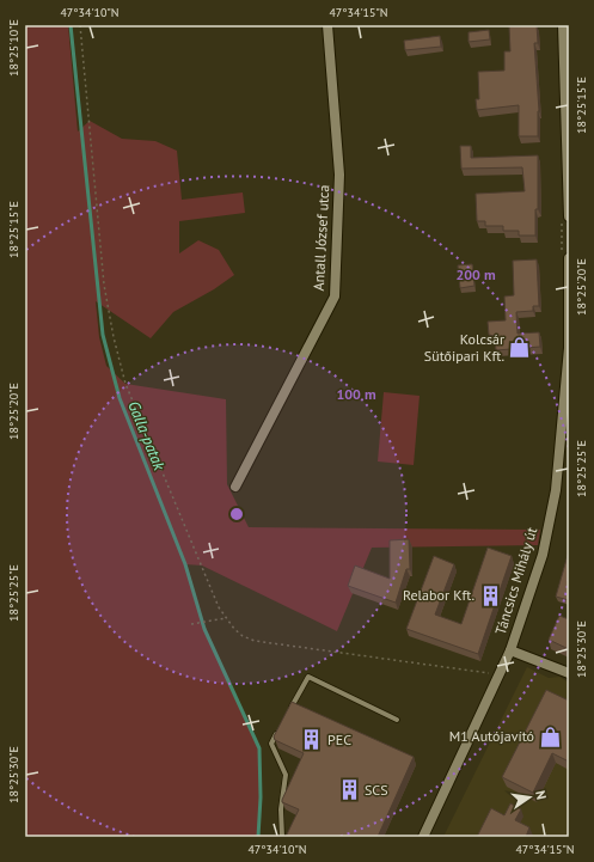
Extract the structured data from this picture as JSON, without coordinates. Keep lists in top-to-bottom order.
{
  "streets": {
    "street": ["Antall József utca", "Táncsics Mihály út"]
  },
  "water": ["Galla-patak"],
  "places": {
    "shop": ["Kolcsár Sütőipari Kft.", "M1 Autójavító"],
    "building": ["Relabor Kft.", "PEC", "SCS"]
  },
  "north": "right",
  "coordinates": [
    "47°34'10\"N",
    "47°34'15\"N",
    "18°25'10\"E",
    "18°25'15\"E",
    "18°25'20\"E",
    "18°25'25\"E",
    "18°25'30\"E"
  ],
  "rings": ["200 m", "100 m"]
}
